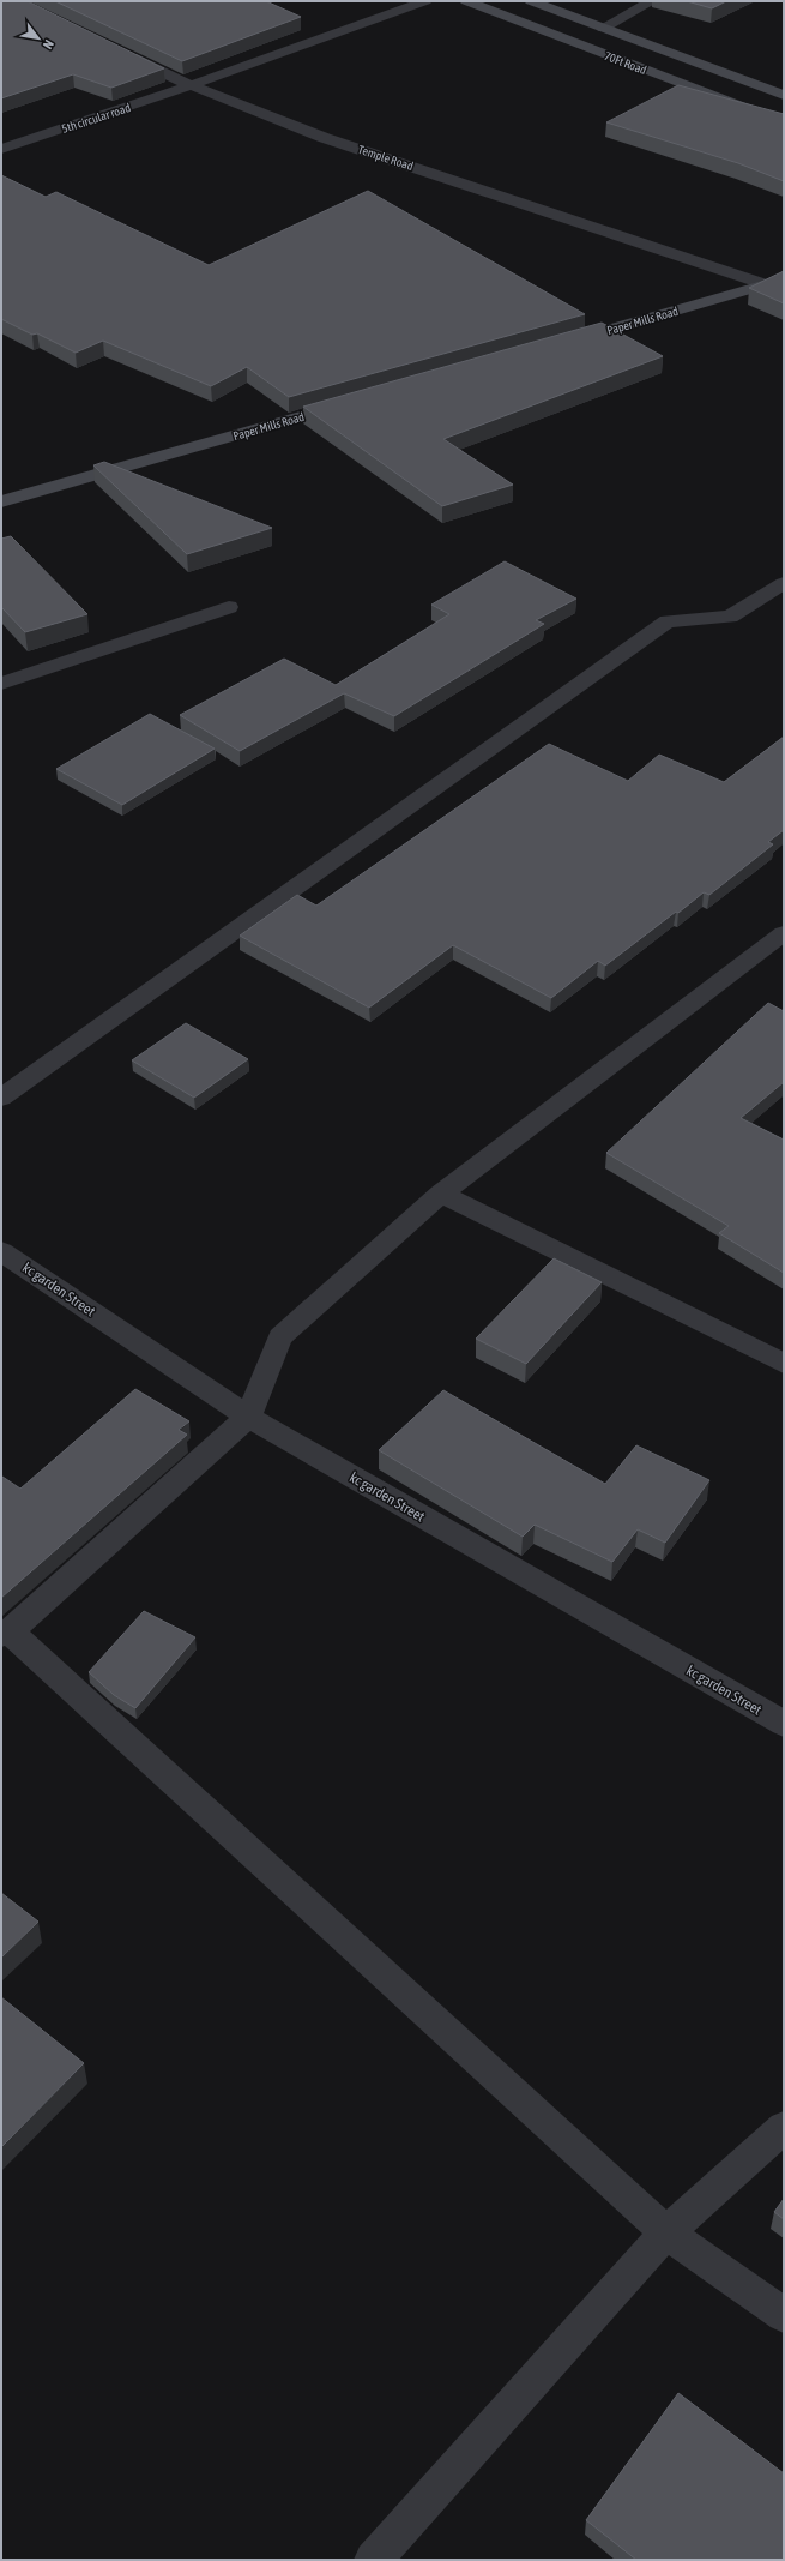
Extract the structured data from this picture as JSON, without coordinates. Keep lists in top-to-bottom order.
{
  "streets": {
    "main road": ["70Ft Road", "Paper Mills Road"],
    "street": ["5th circular road", "Temple Road", "kc garden Street"]
  },
  "crossings": [
    ["5th circular road", "Temple Road"],
    ["Temple Road", "Paper Mills Road"]
  ],
  "north": "bottom right"
}
